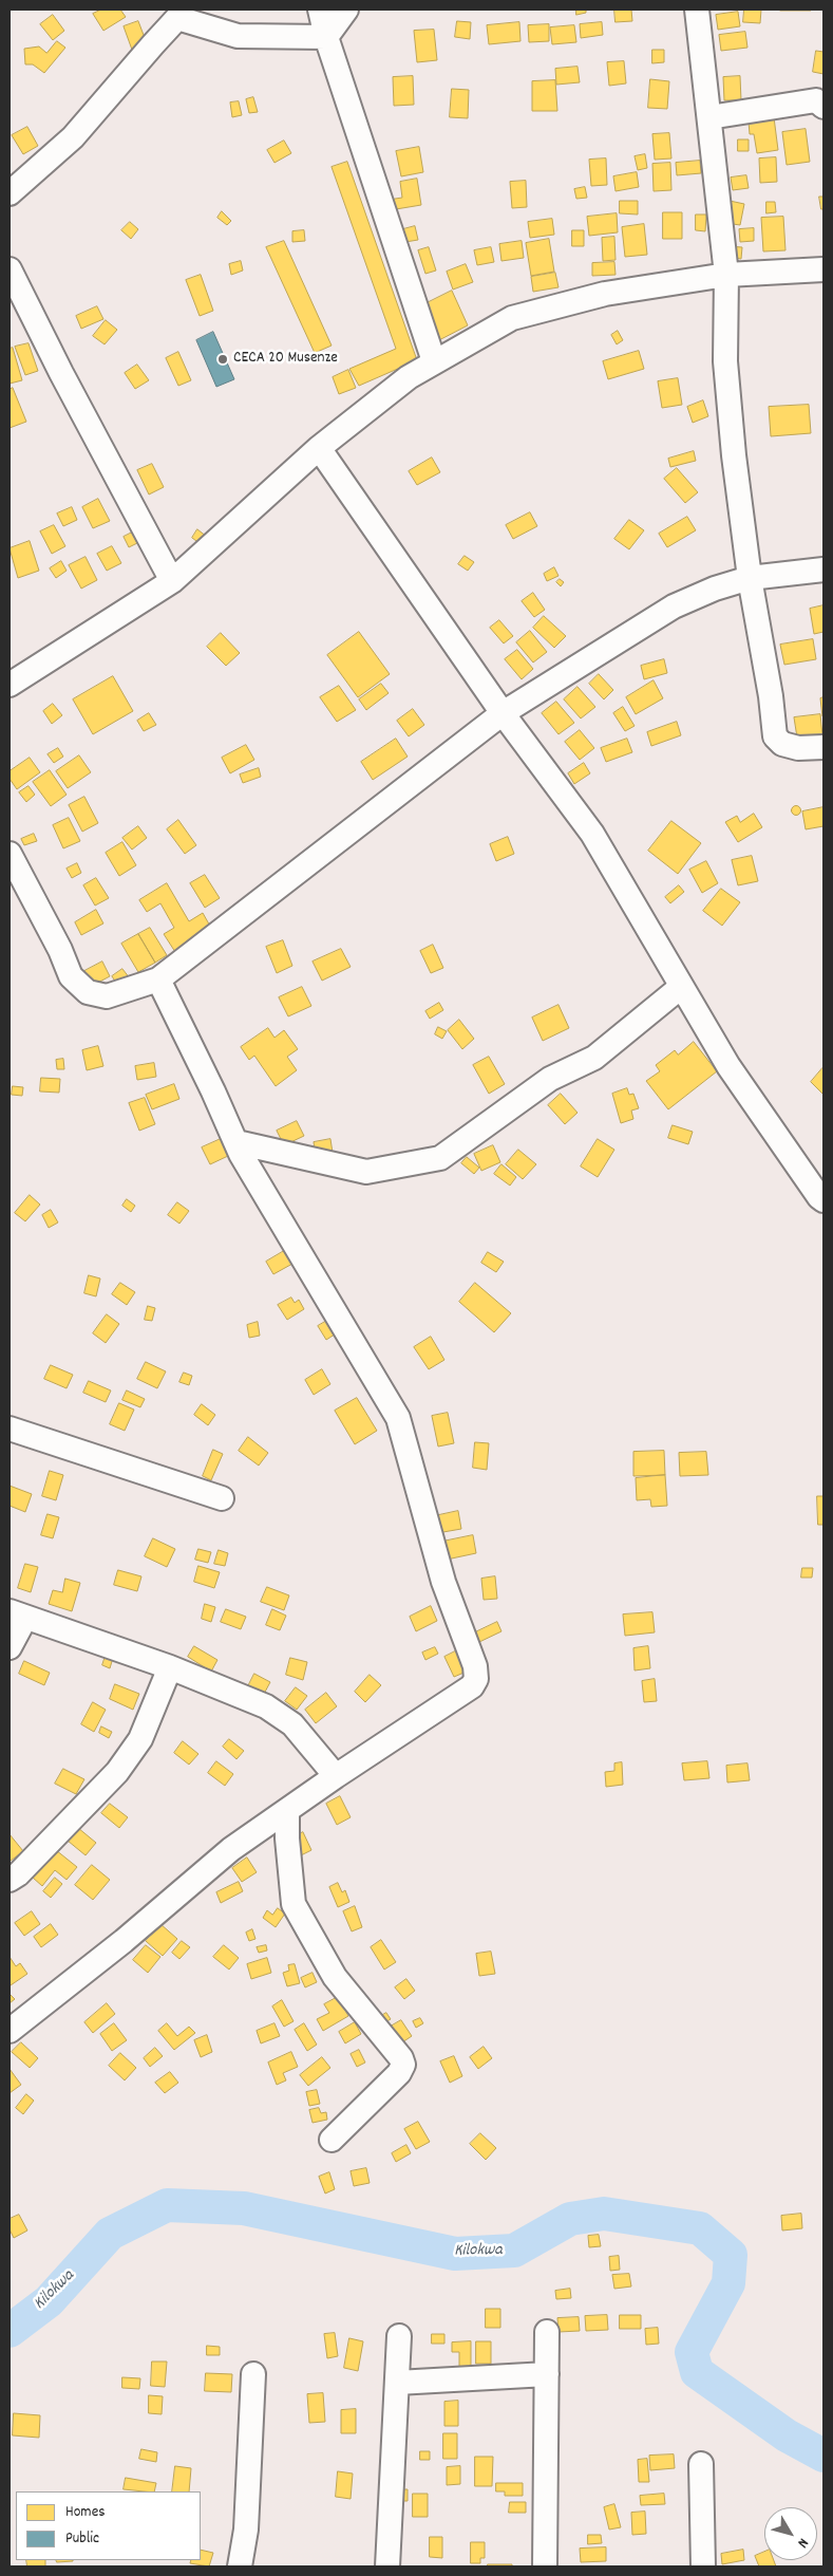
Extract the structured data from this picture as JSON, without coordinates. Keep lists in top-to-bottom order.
{
  "water": ["Kilokwa"],
  "places": ["CECA 20 Musenze"],
  "legend": ["Homes", "Public"],
  "north": "bottom right"
}
